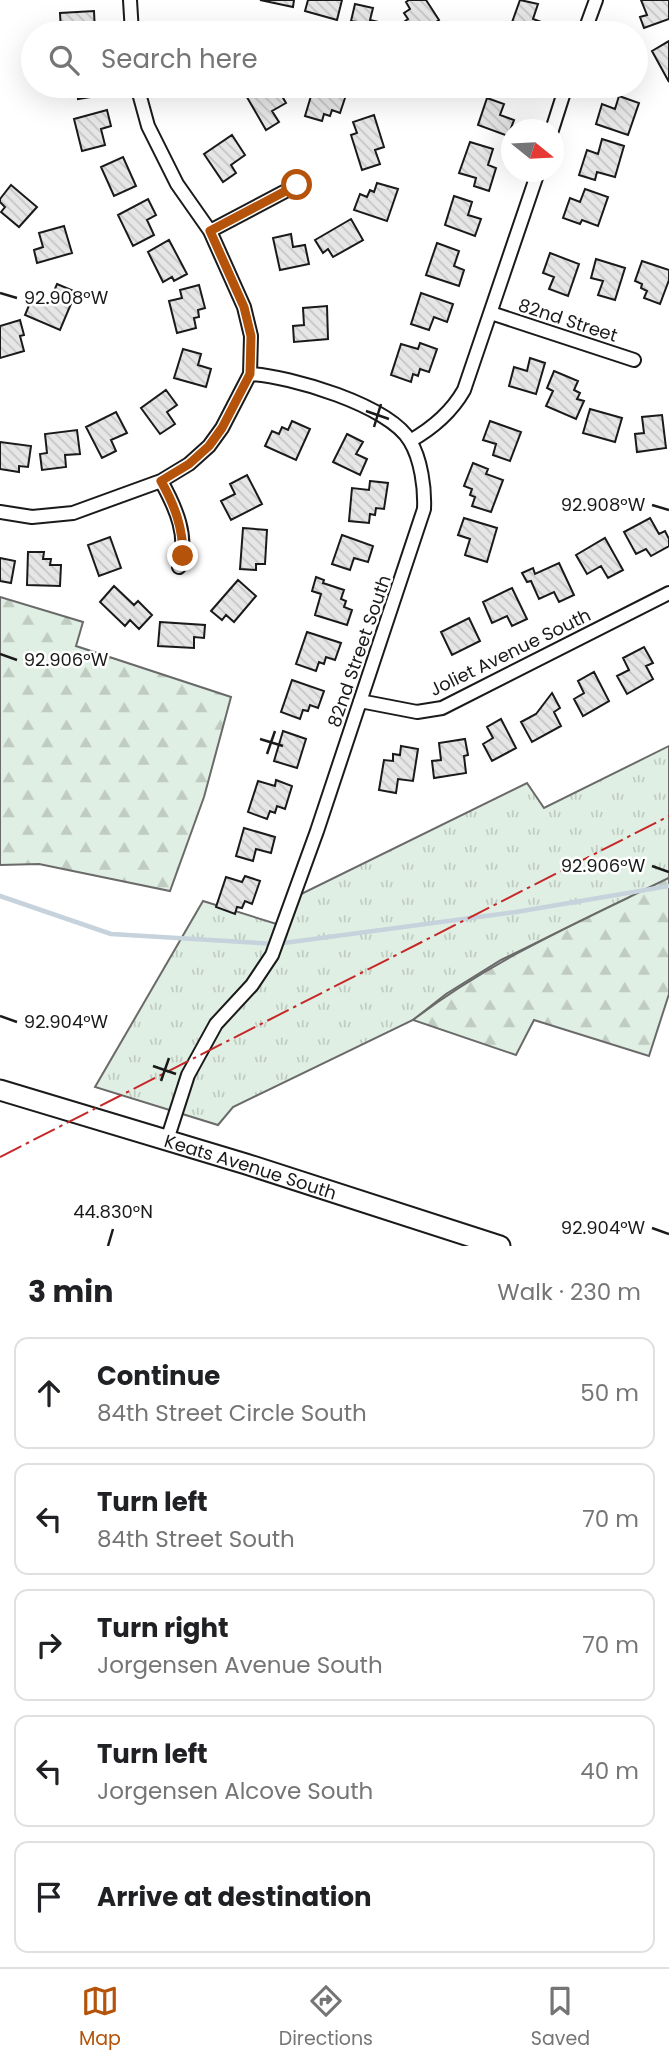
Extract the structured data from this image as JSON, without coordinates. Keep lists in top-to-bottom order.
{
  "streets": {
    "main road": ["Keats Avenue South"],
    "street": ["82nd Street", "82nd Street South", "Joliet Avenue South"]
  },
  "crossings": [
    ["82nd Street South", "Joliet Avenue South"],
    ["82nd Street South", "Keats Avenue South"]
  ],
  "north": "right",
  "page": {
    "search": "Search here",
    "heading": ["3 min", "Walk · 230 m"],
    "list": [
      ["Continue", "84th Street Circle South", "50 m"],
      ["Turn left", "84th Street South", "70 m"],
      ["Turn right", "Jorgensen Avenue South", "70 m"],
      ["Turn left", "Jorgensen Alcove South", "40 m"],
      "Arrive at destination"
    ],
    "nav": ["Map", "Directions", "Saved"]
  },
  "coordinates": [
    "92.908°W",
    "92.906°W",
    "92.904°W",
    "44.830°N"
  ]
}
